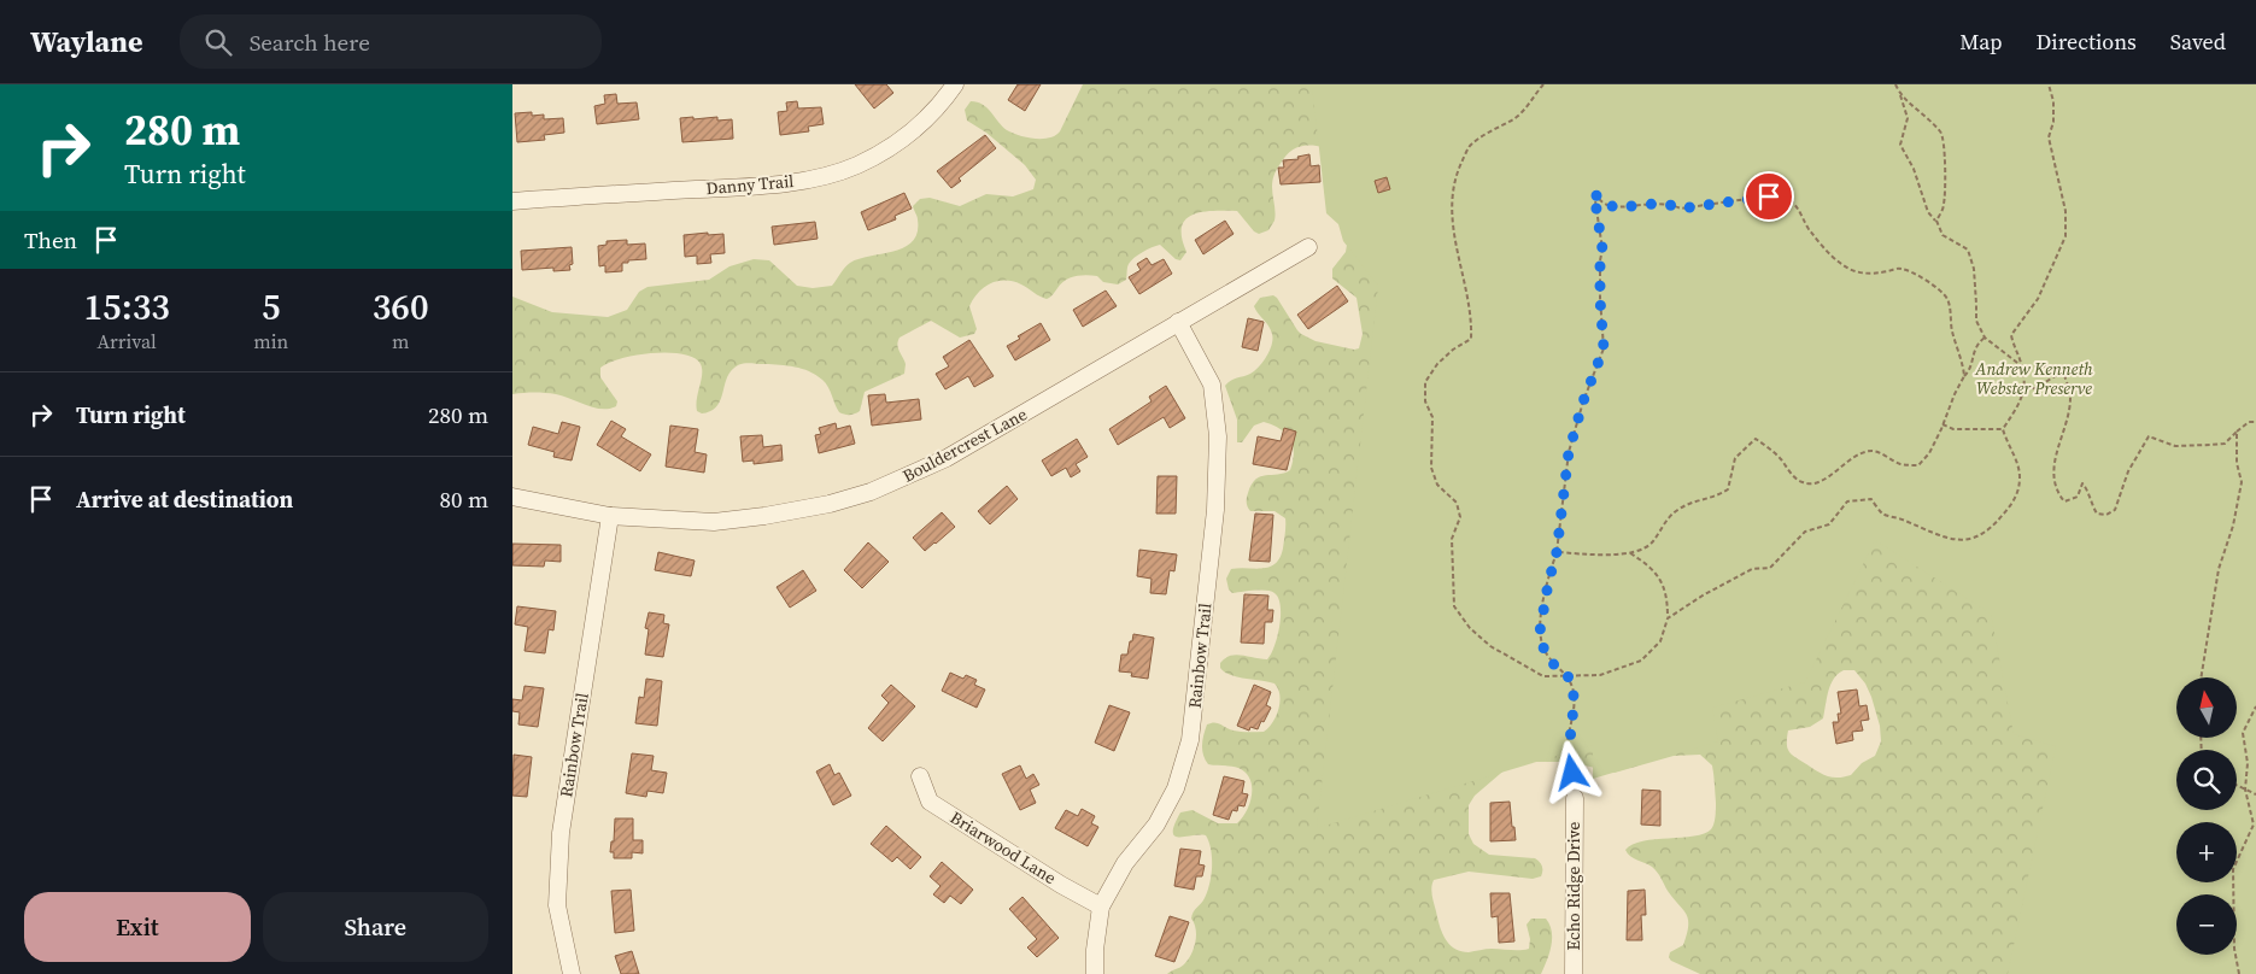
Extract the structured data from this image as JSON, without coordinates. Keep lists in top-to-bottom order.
{
  "streets": {
    "street": [
      "Danny Trail",
      "Bouldercrest Lane",
      "Rainbow Trail",
      "Briarwood Lane",
      "Echo Ridge Drive"
    ]
  },
  "crossings": [
    ["Bouldercrest Lane", "Rainbow Trail"],
    ["Rainbow Trail", "Briarwood Lane"]
  ],
  "parks": ["Andrew Kenneth Webster Preserve"],
  "north": "top",
  "page": {
    "header": "Waylane",
    "search": "Search here",
    "nav": ["Map", "Directions", "Saved"],
    "turn": ["280 m", "Turn right"],
    "then": "Then",
    "eta": [
      "15:33",
      "Arrival",
      "5",
      "min",
      "360",
      "m"
    ],
    "list": [
      {
        "name": "Turn right",
        "value": "280 m"
      },
      {
        "name": "Arrive at destination",
        "value": "80 m"
      }
    ],
    "map_buttons": ["+", "−"],
    "buttons": ["Exit", "Share"]
  }
}
